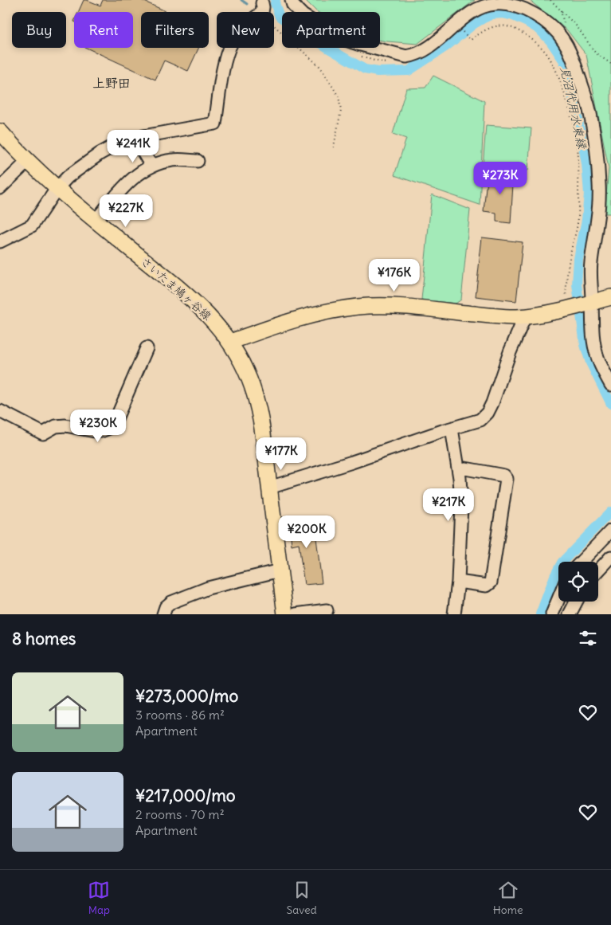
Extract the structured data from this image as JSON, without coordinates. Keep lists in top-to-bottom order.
{
  "streets": {
    "main road": ["さいたま鳩ヶ谷線"]
  },
  "districts": ["上野田"],
  "water": ["見沼代用水東縁"],
  "page": {
    "chip": [
      "Buy",
      "Rent",
      "Filters",
      "New",
      "Apartment"
    ],
    "price": [
      "¥241K",
      "¥273K",
      "¥227K",
      "¥176K",
      "¥230K",
      "¥177K",
      "¥217K",
      "¥200K"
    ],
    "heading": "8 homes",
    "list": [
      {
        "name": "¥273,000/mo",
        "note": "3 rooms · 86 m² · Apartment"
      },
      {
        "name": "¥217,000/mo",
        "note": "2 rooms · 70 m² · Apartment"
      }
    ],
    "tabs": ["Map", "Saved", "Home"]
  }
}
